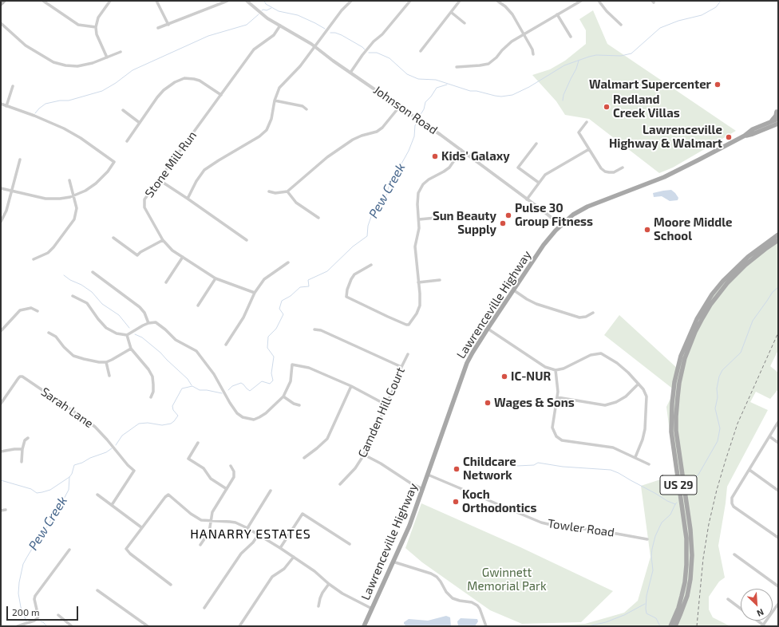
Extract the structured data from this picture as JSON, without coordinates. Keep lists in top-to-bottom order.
{
  "streets": {
    "main road": ["Lawrenceville Highway", "US 29"],
    "street": [
      "Johnson Road",
      "Stone Mill Run",
      "Sarah Lane",
      "Camden Hill Court",
      "Towler Road"
    ]
  },
  "crossings": [
    ["Johnson Road", "Stone Mill Run"],
    ["Johnson Road", "Lawrenceville Highway"],
    ["Lawrenceville Highway", "Towler Road"]
  ],
  "districts": ["HANARRY ESTATES"],
  "water": ["Pew Creek"],
  "parks": ["Gwinnett Memorial Park"],
  "places": [
    "Walmart Supercenter",
    "Redland Creek Villas",
    "Lawrenceville Highway & Walmart",
    "Kids' Galaxy",
    "Pulse 30 Group Fitness",
    "Sun Beauty Supply",
    "Moore Middle School",
    "IC-NUR",
    "Wages & Sons",
    "Childcare Network",
    "Koch Orthodontics"
  ],
  "scale_bar": "200 m",
  "north": "bottom right"
}
